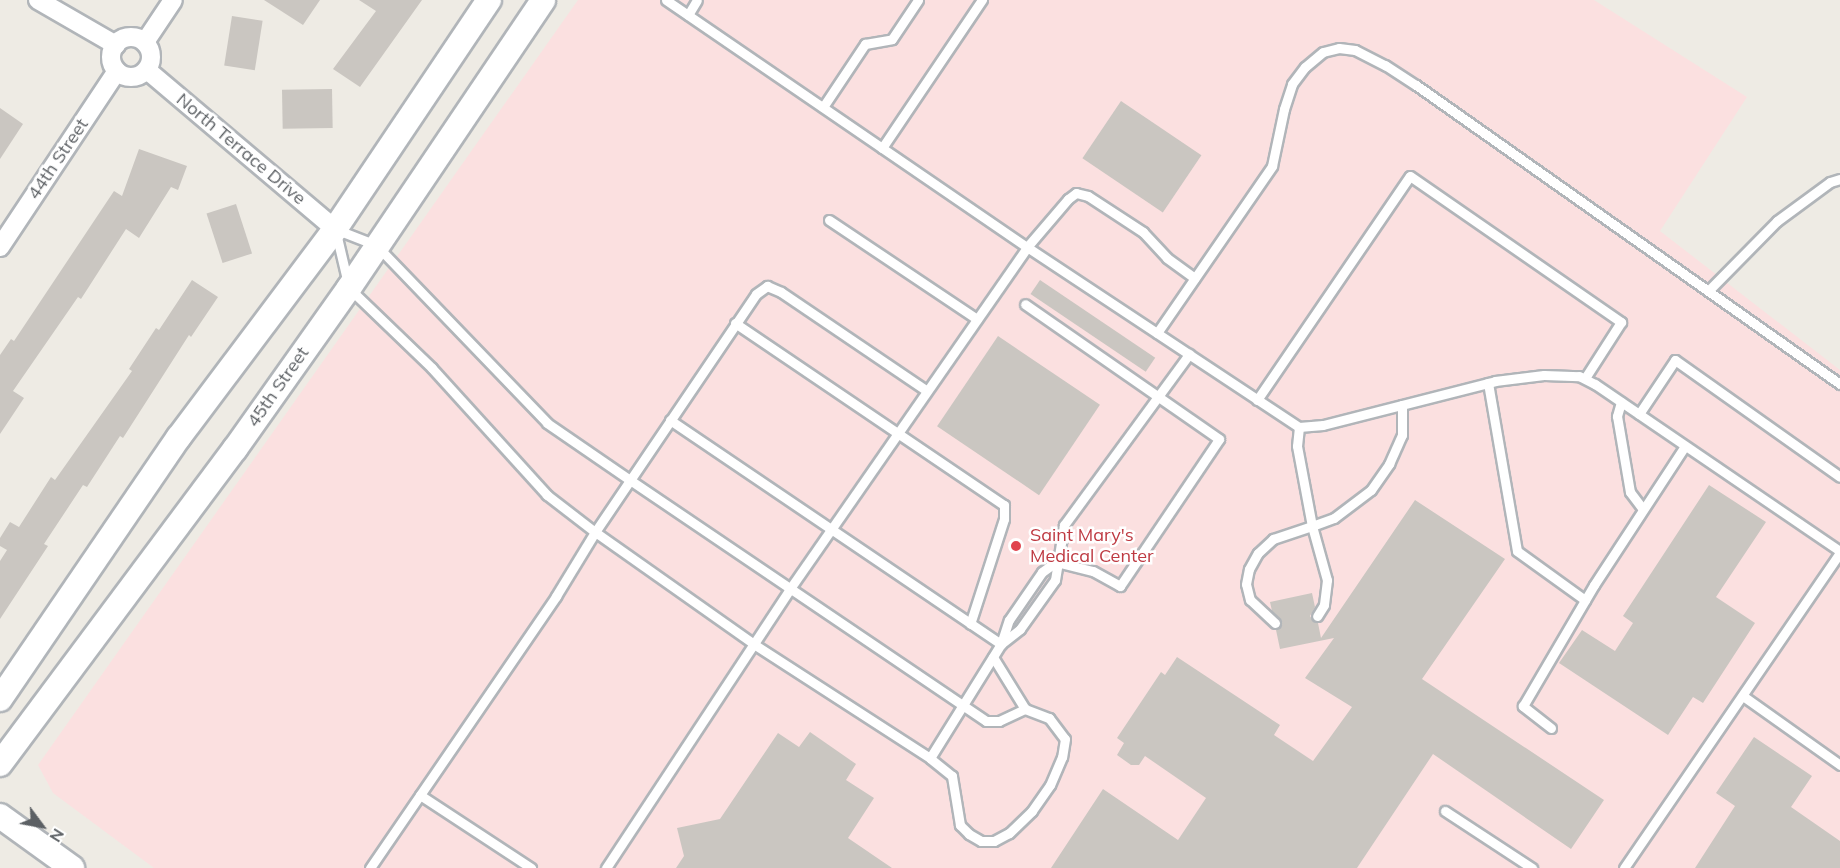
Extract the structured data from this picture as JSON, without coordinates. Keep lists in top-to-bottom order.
{
  "streets": {
    "main road": ["45th Street"],
    "street": ["North Terrace Drive", "44th Street"]
  },
  "crossings": [
    ["North Terrace Drive", "44th Street"]
  ],
  "places": ["Saint Mary's Medical Center"],
  "north": "bottom right"
}
